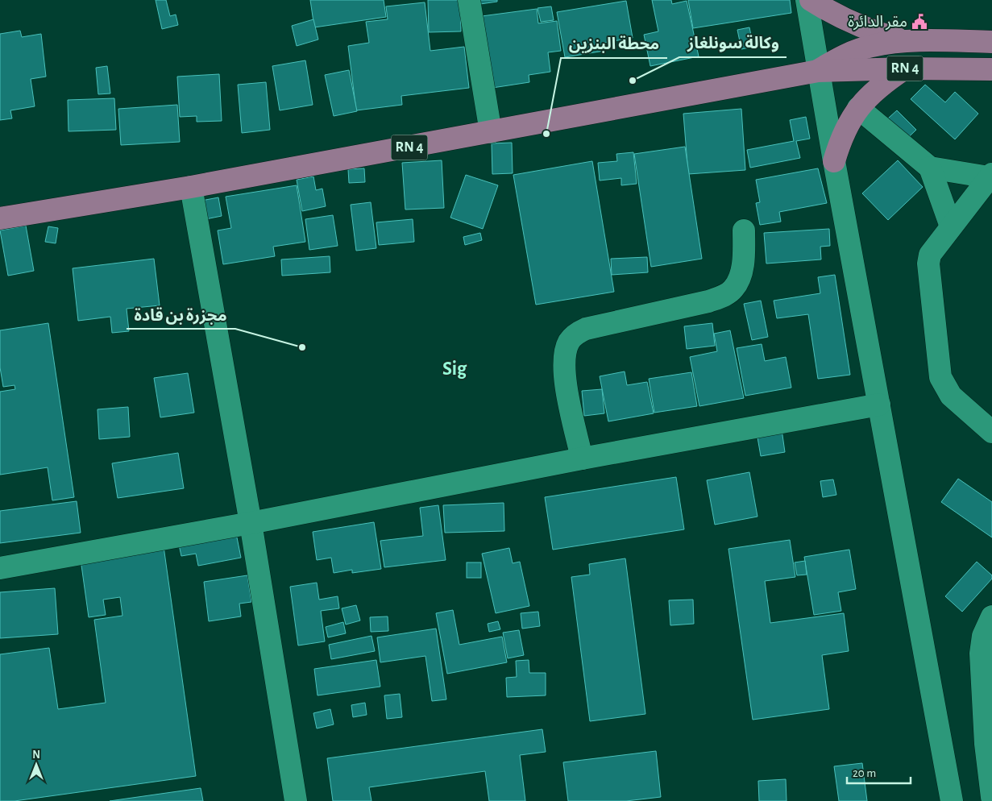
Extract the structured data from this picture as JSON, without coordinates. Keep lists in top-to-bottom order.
{
  "streets": {
    "main road": ["RN 4"]
  },
  "districts": ["Sig"],
  "places": {
    "public building": ["مقر الدائرة"],
    "other": ["وكالة سونلغاز", "محطة البنزين", "مجزرة بن قادة"]
  },
  "scale_bar": "20 m",
  "north": "top"
}
